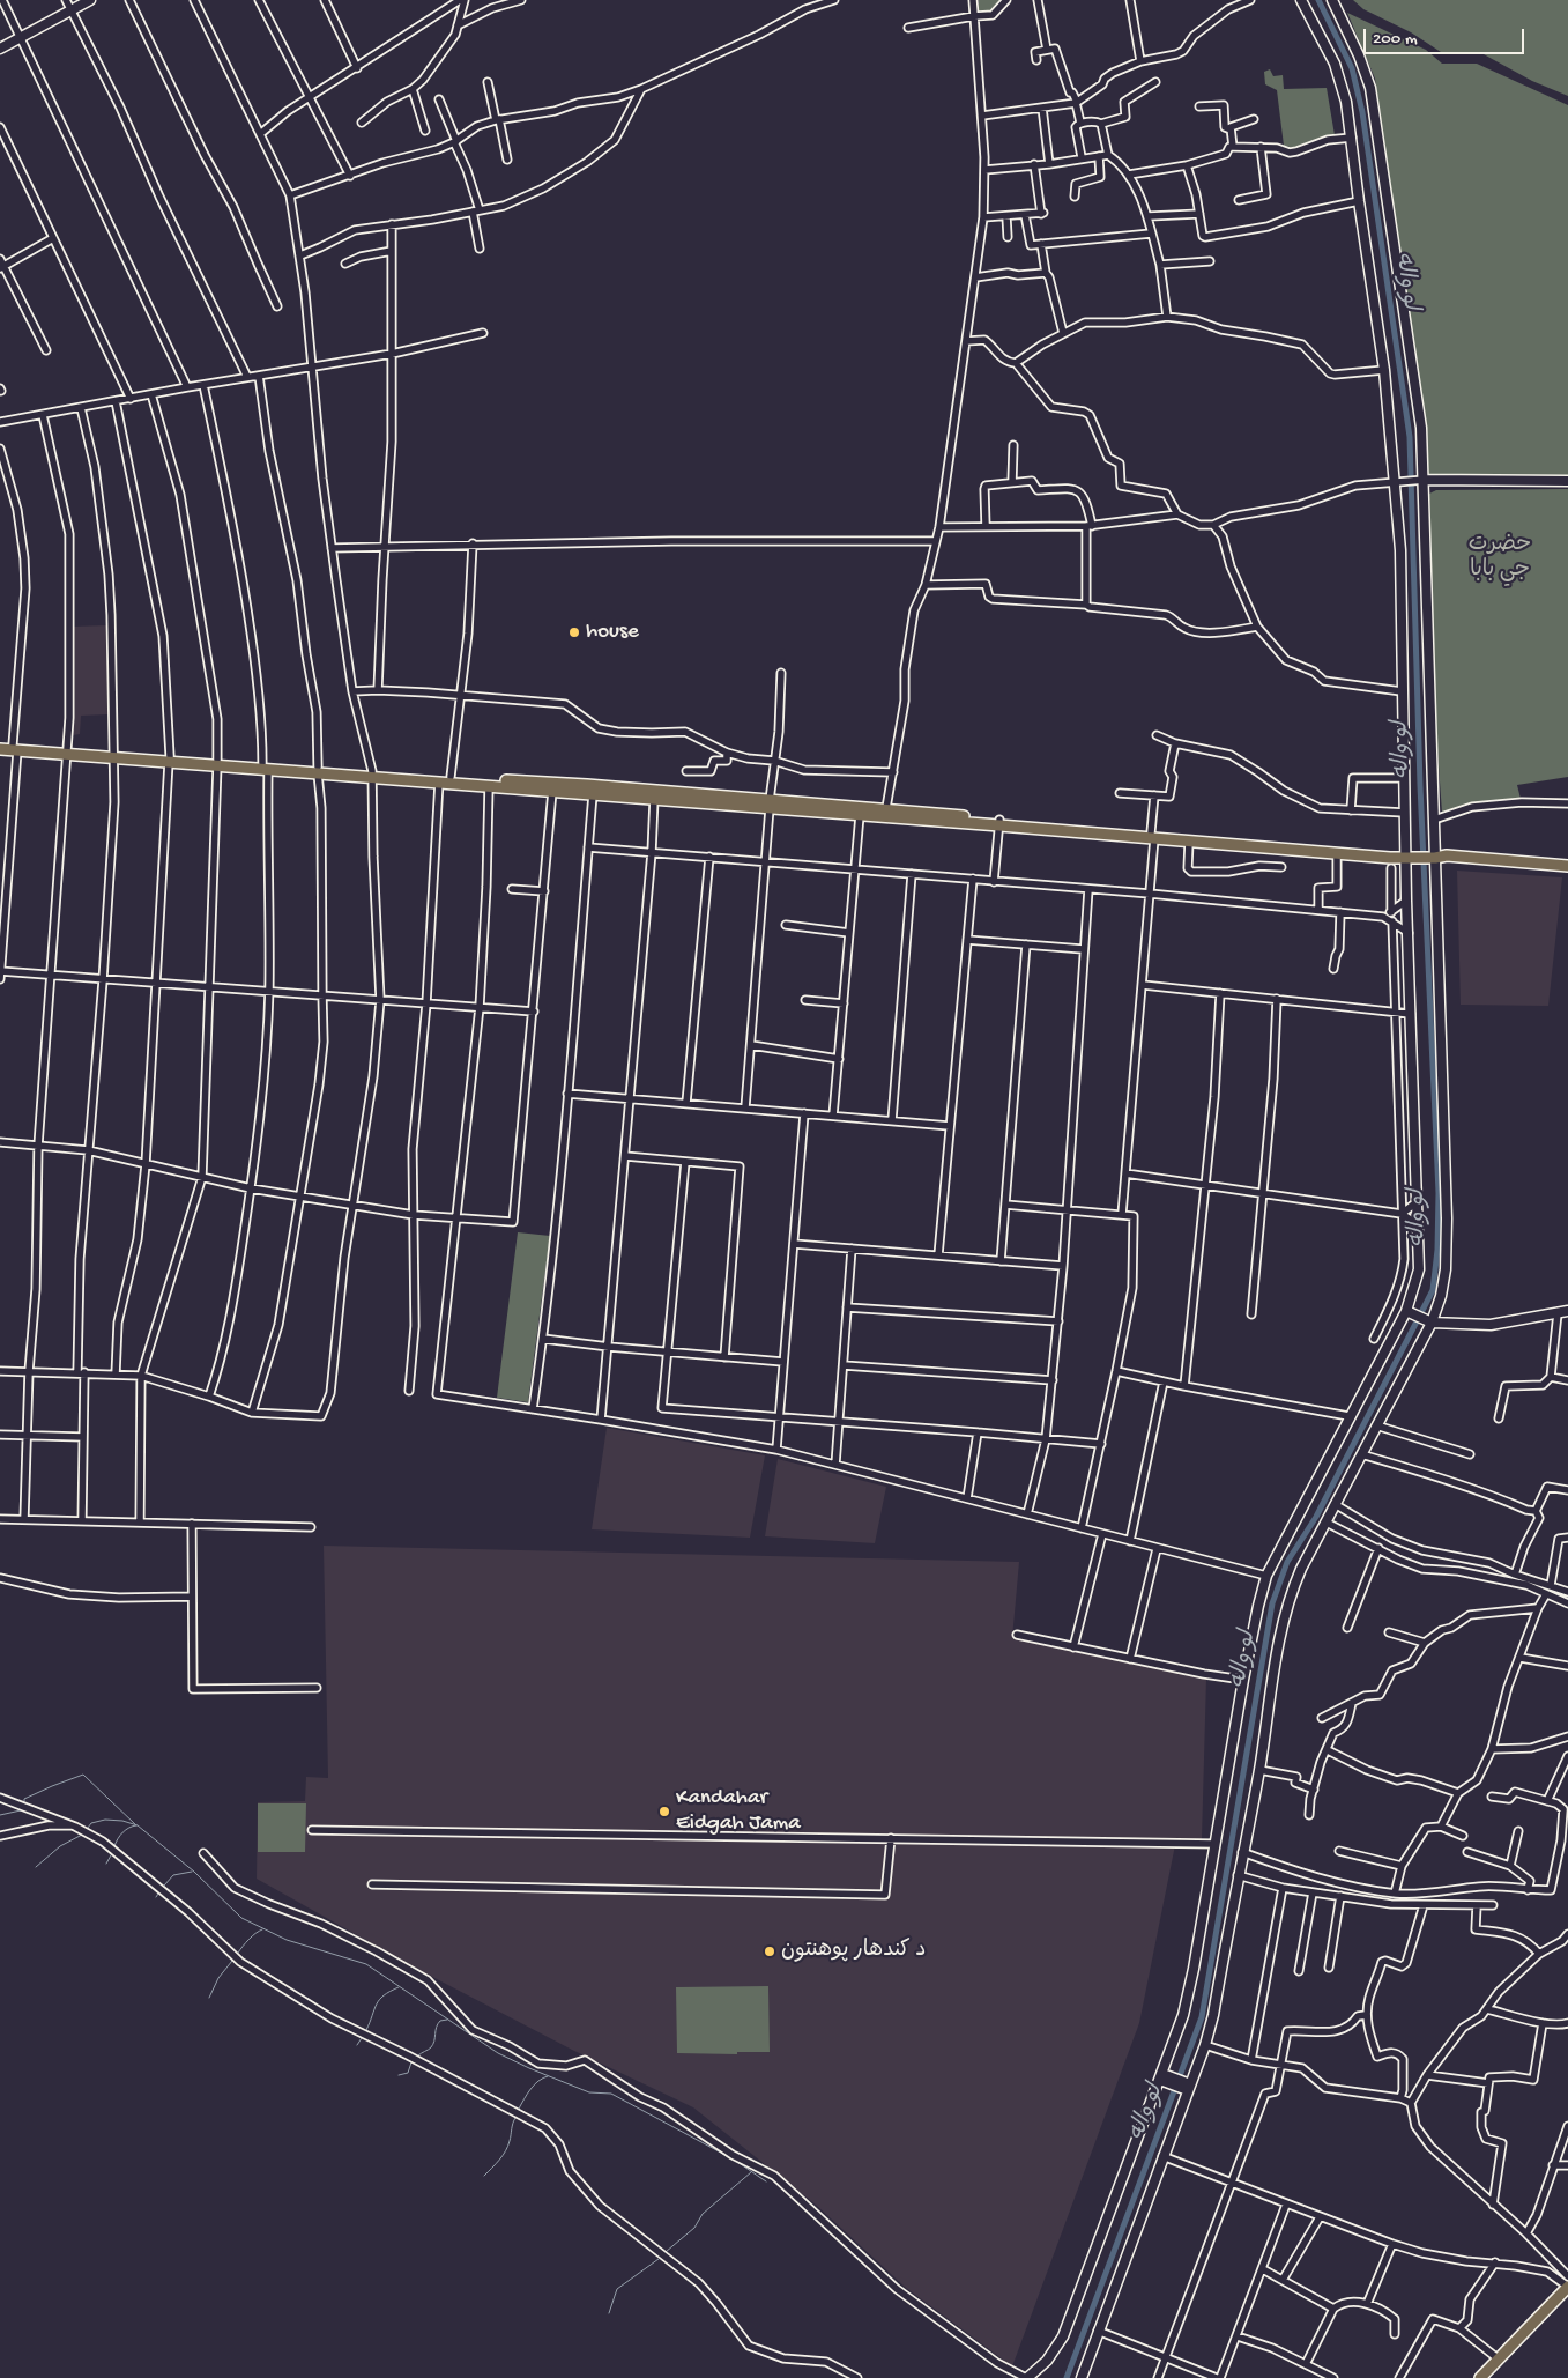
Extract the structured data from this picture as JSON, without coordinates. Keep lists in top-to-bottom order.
{
  "water": ["لو واله"],
  "parks": ["حضرت جي بابا"],
  "places": ["house", "Kandahar Eidgah Jama", "د کندهار پوهنتون"],
  "scale_bar": "200 m"
}
